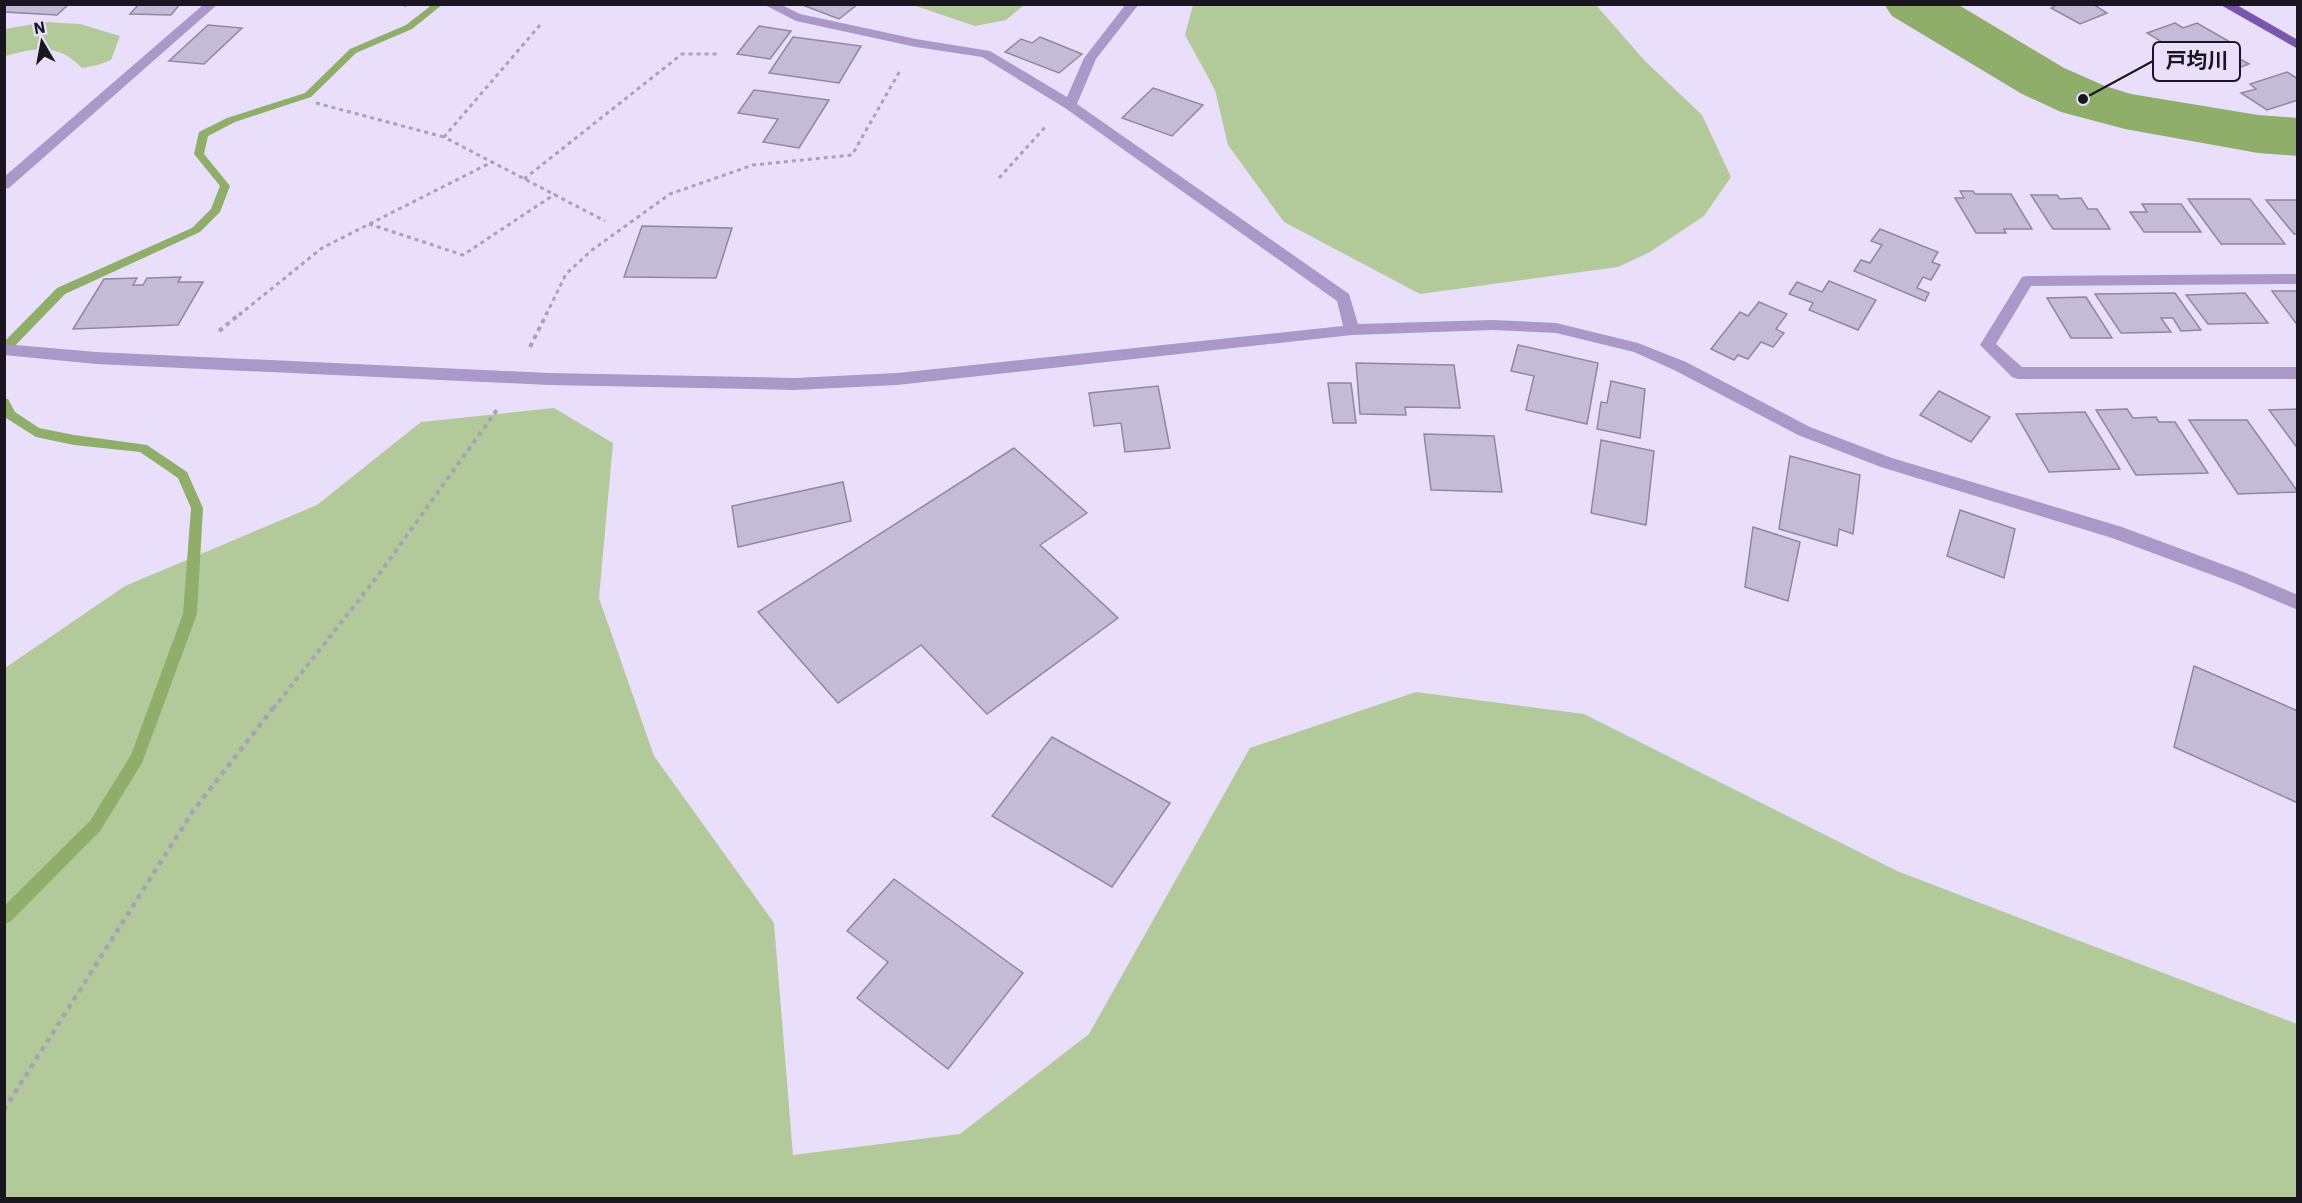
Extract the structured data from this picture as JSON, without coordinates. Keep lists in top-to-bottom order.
{
  "places": ["戸均川"],
  "north": "top"
}
